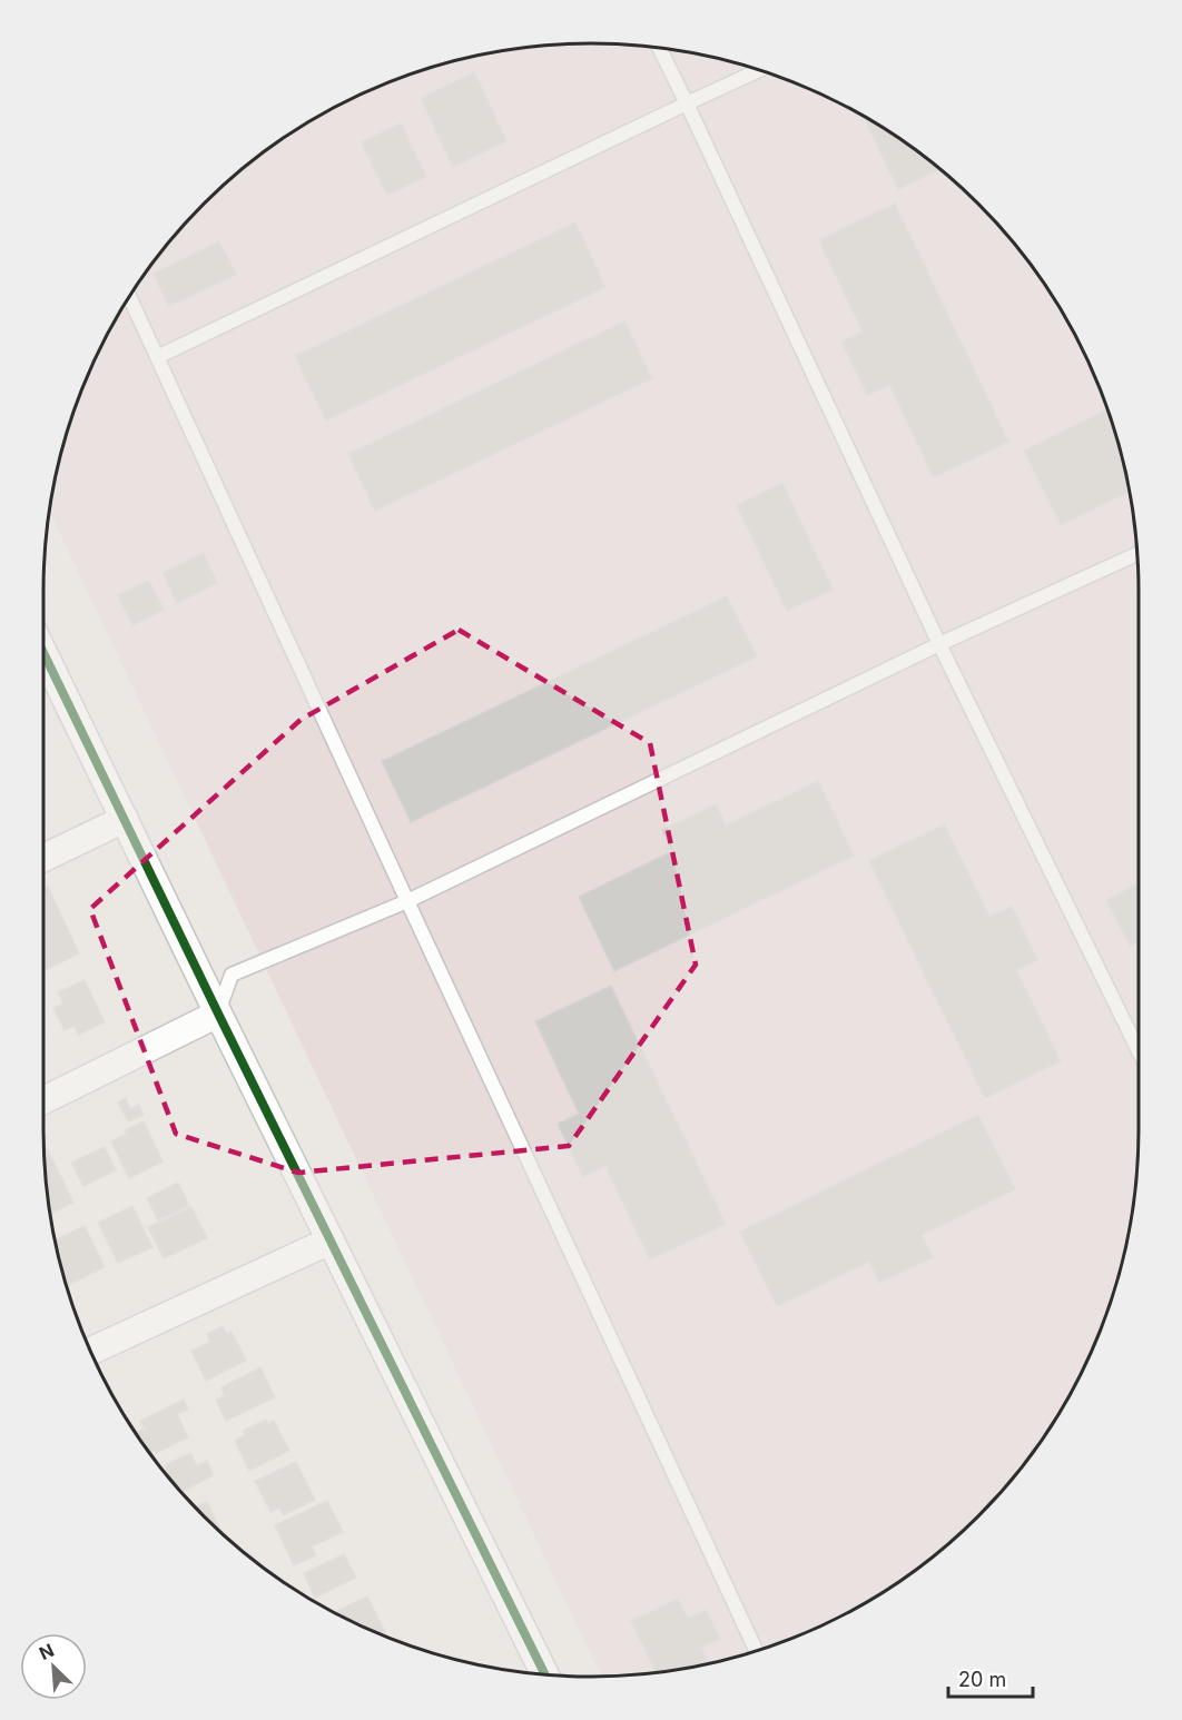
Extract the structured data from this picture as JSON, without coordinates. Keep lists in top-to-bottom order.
{
  "scale_bar": "20 m",
  "north": "top left"
}
